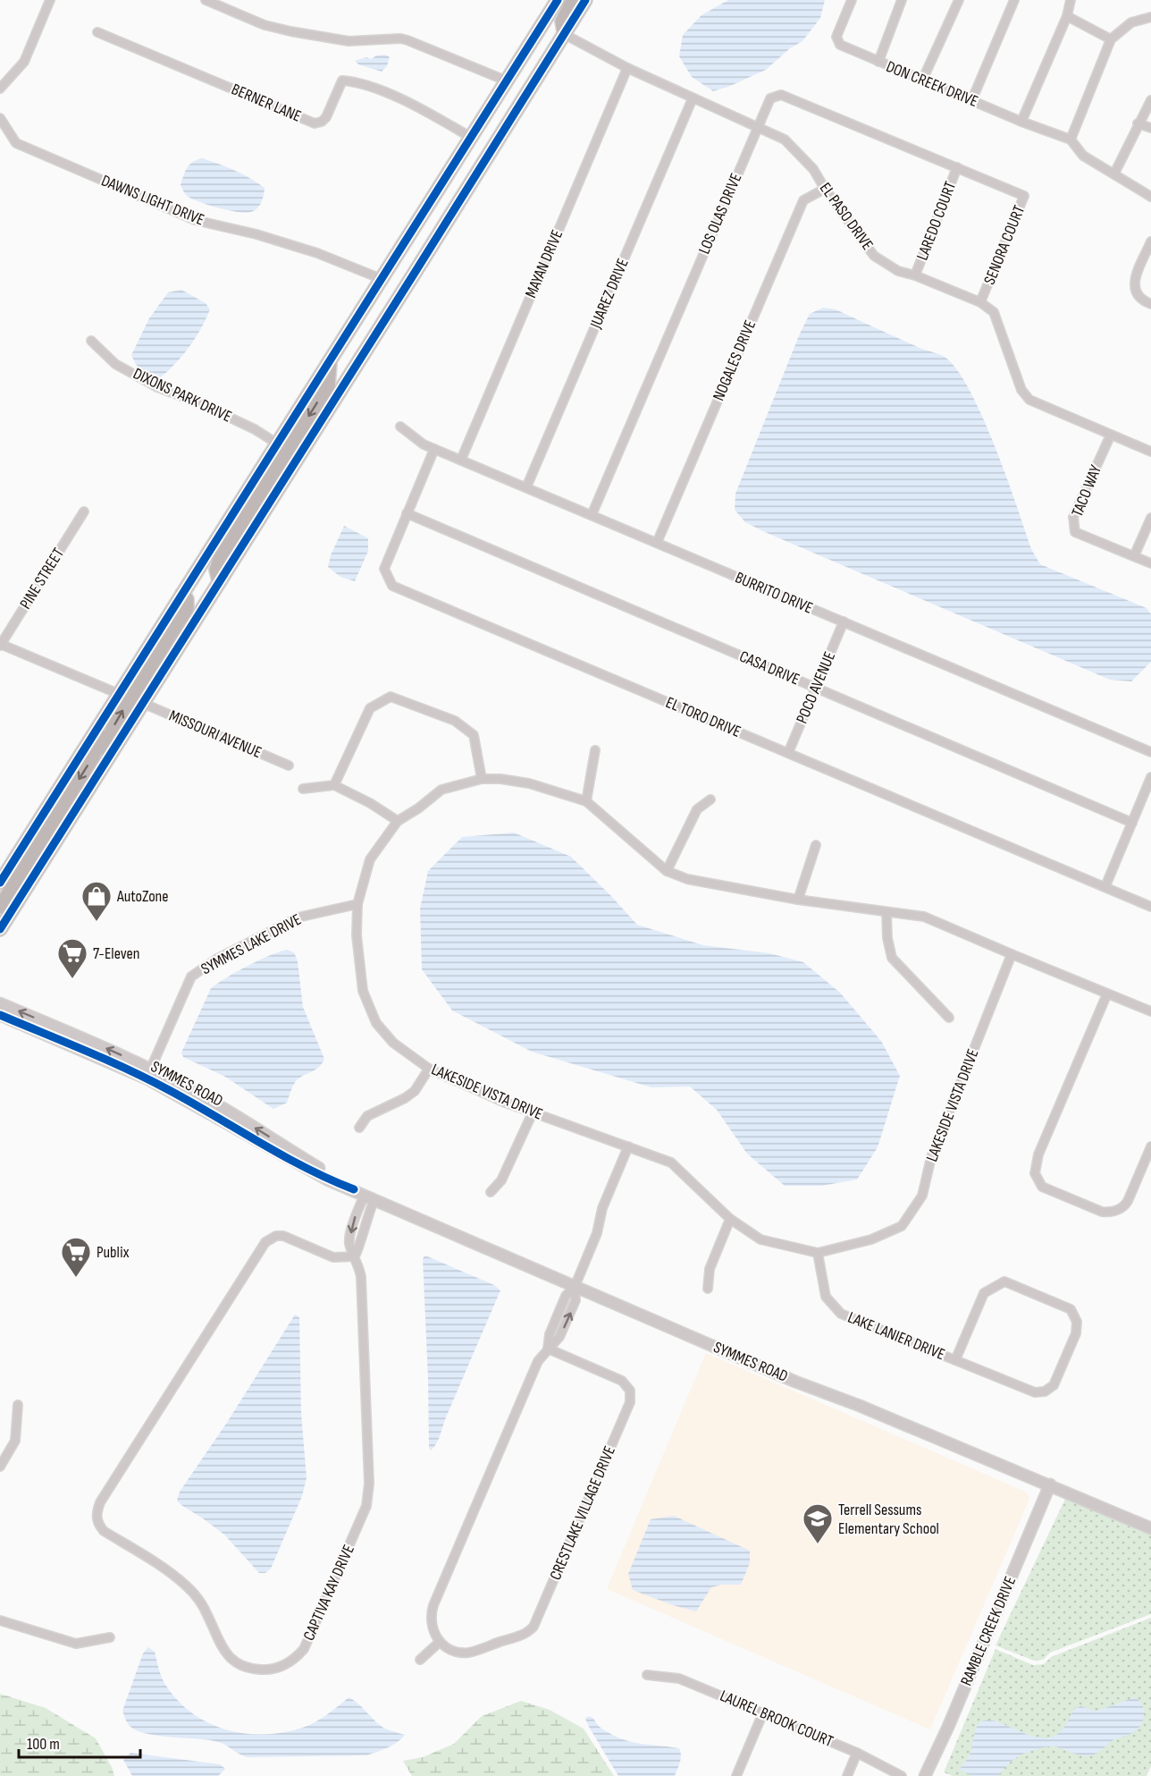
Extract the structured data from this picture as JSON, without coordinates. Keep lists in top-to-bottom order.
{
  "streets": {
    "street": [
      "DON CREEK DRIVE",
      "BERNER LANE",
      "DAWNS LIGHT DRIVE",
      "LOS OLAS DRIVE",
      "EL PASO DRIVE",
      "LAREDO COURT",
      "SENORA COURT",
      "MAYAN DRIVE",
      "JUAREZ DRIVE",
      "NOGALES DRIVE",
      "DIXONS PARK DRIVE",
      "TACO WAY",
      "PINE STREET",
      "BURRITO DRIVE",
      "CASA DRIVE",
      "POCO AVENUE",
      "EL TORO DRIVE",
      "MISSOURI AVENUE",
      "SYMMES LAKE DRIVE",
      "SYMMES ROAD",
      "LAKESIDE VISTA DRIVE",
      "LAKE LANIER DRIVE",
      "CRESTLAKE VILLAGE DRIVE",
      "CAPTIVA KAY DRIVE",
      "RAMBLE CREEK DRIVE",
      "LAUREL BROOK COURT"
    ]
  },
  "crossings": [
    ["LOS OLAS DRIVE", "EL PASO DRIVE"],
    ["LOS OLAS DRIVE", "LAREDO COURT"],
    ["LOS OLAS DRIVE", "SENORA COURT"],
    ["LOS OLAS DRIVE", "BURRITO DRIVE"],
    ["EL PASO DRIVE", "LAREDO COURT"],
    ["EL PASO DRIVE", "SENORA COURT"],
    ["EL PASO DRIVE", "MAYAN DRIVE"],
    ["EL PASO DRIVE", "JUAREZ DRIVE"],
    ["EL PASO DRIVE", "NOGALES DRIVE"],
    ["EL PASO DRIVE", "TACO WAY"],
    ["LAREDO COURT", "SENORA COURT"],
    ["MAYAN DRIVE", "BURRITO DRIVE"],
    ["JUAREZ DRIVE", "BURRITO DRIVE"],
    ["NOGALES DRIVE", "BURRITO DRIVE"],
    ["BURRITO DRIVE", "POCO AVENUE"],
    ["BURRITO DRIVE", "EL TORO DRIVE"],
    ["CASA DRIVE", "POCO AVENUE"],
    ["CASA DRIVE", "EL TORO DRIVE"],
    ["POCO AVENUE", "EL TORO DRIVE"],
    ["SYMMES LAKE DRIVE", "SYMMES ROAD"],
    ["SYMMES LAKE DRIVE", "LAKESIDE VISTA DRIVE"],
    ["SYMMES ROAD", "RAMBLE CREEK DRIVE"],
    ["LAKESIDE VISTA DRIVE", "LAKE LANIER DRIVE"]
  ],
  "places": {
    "shop": ["AutoZone"],
    "supermarket": ["7-Eleven", "Publix"],
    "school or university": ["Terrell Sessums Elementary School"]
  },
  "scale_bar": "100 m"
}
